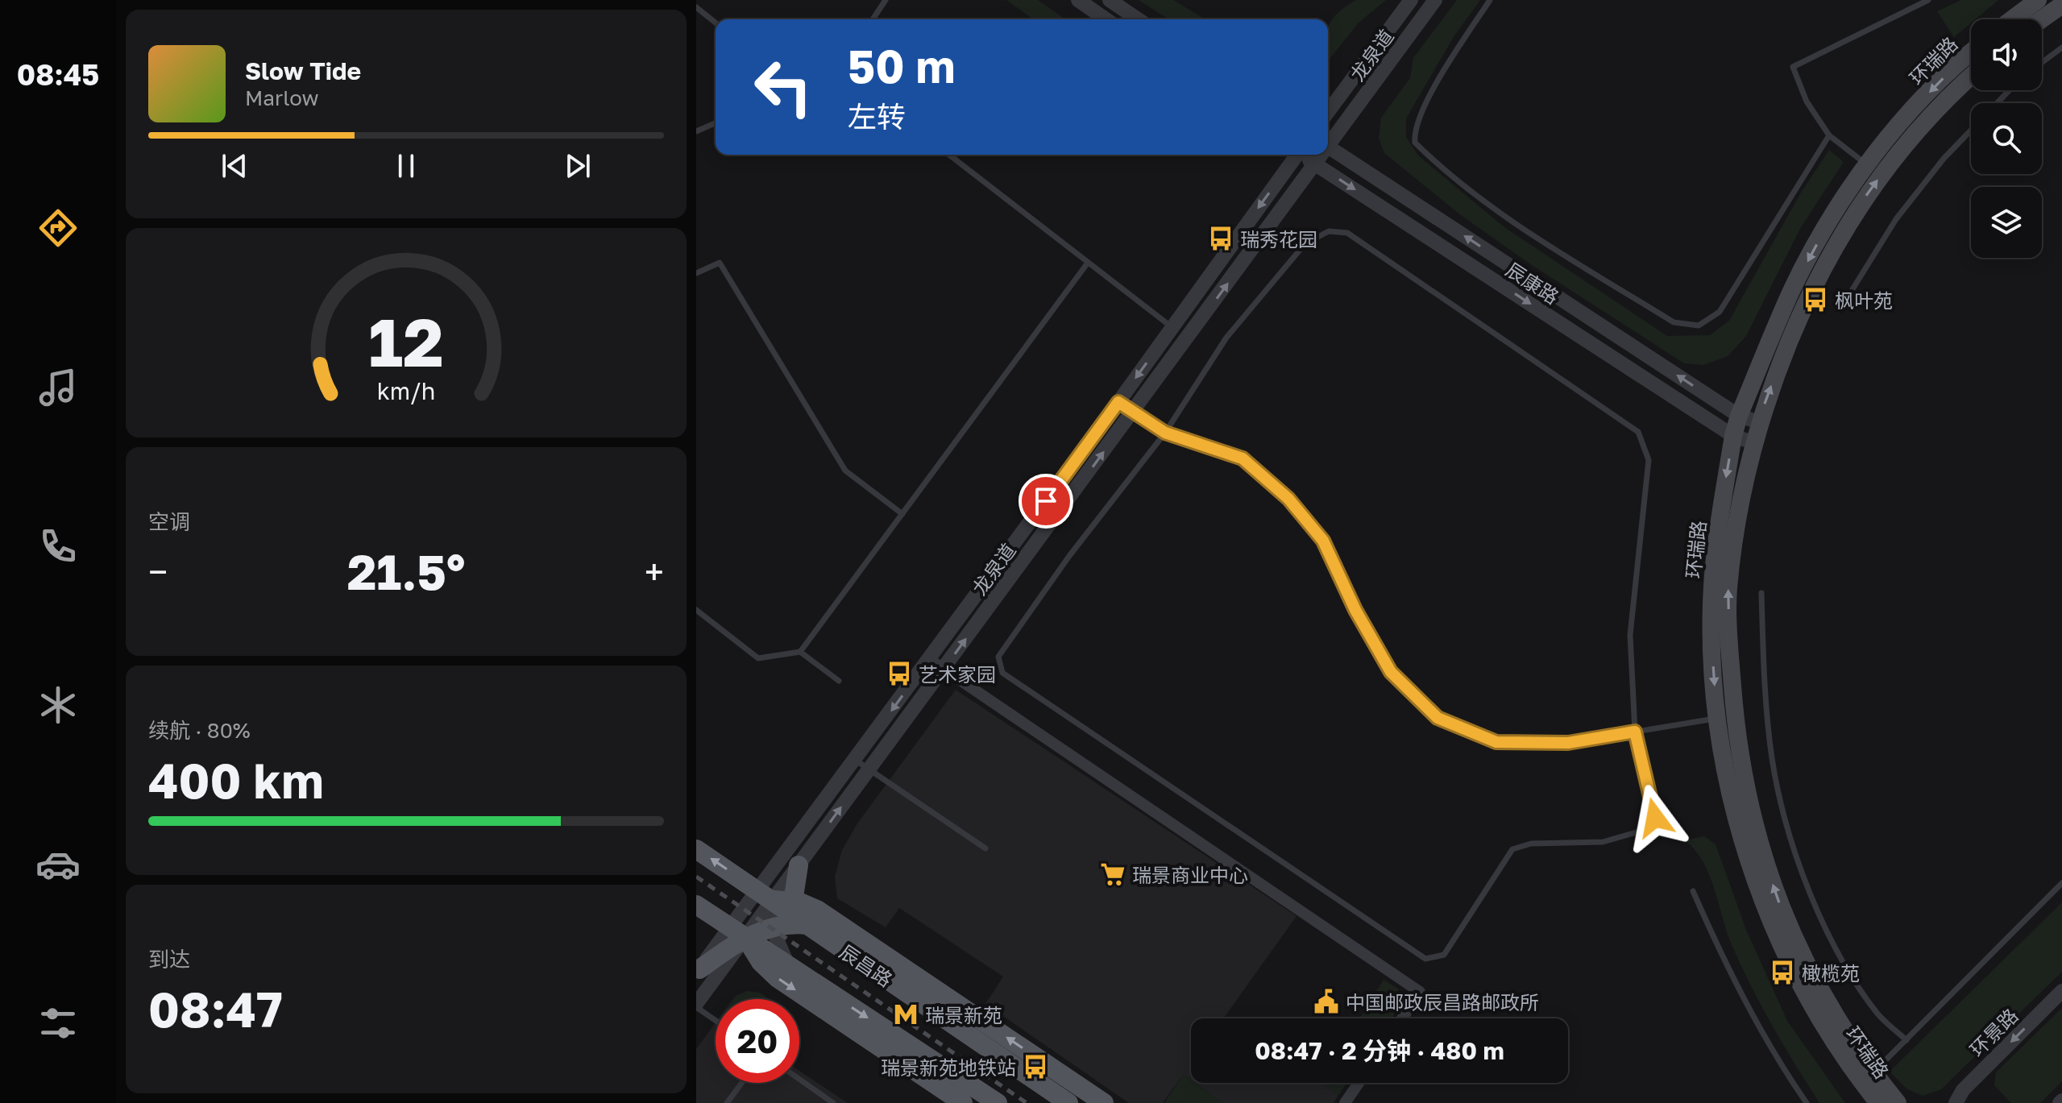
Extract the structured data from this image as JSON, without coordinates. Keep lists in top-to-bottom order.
{
  "streets": {
    "main road": ["环瑞路", "辰昌路"],
    "street": ["龙泉道", "辰康路", "环景路"]
  },
  "crossings": [
    ["龙泉道", "辰康路"],
    ["环瑞路", "辰康路"]
  ],
  "one_way": ["环景路"],
  "places": {
    "bus stop": [
      "瑞秀花园",
      "枫叶苑",
      "艺术家园",
      "橄榄苑",
      "瑞景新苑地铁站"
    ],
    "supermarket": ["瑞景商业中心"],
    "public building": ["中国邮政辰昌路邮政所"],
    "metro station": ["瑞景新苑"]
  },
  "page": {
    "tabs": "08:45",
    "turn": ["50 m", "左转"],
    "song": ["Slow Tide", "Marlow"],
    "tile": [
      "空调",
      ["续航 · 80%", "400 km"],
      ["到达", "08:47"]
    ],
    "heat": ["−", "21.5°", "+"],
    "limit": "20",
    "trip": "08:47 · 2 分钟 · 480 m",
    "gauge": ["12", "km/h"]
  }
}
